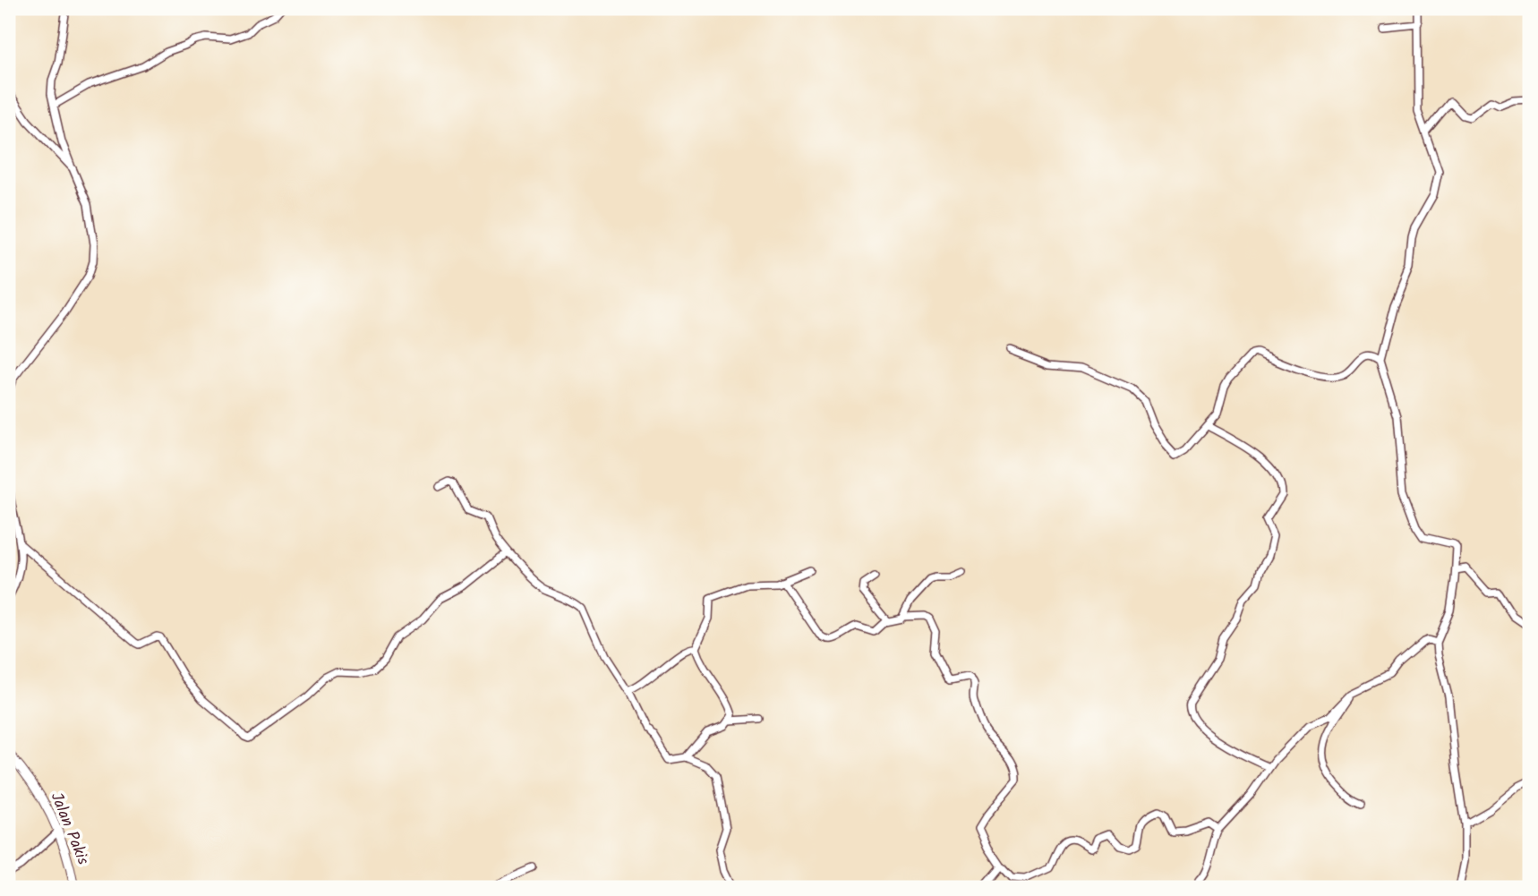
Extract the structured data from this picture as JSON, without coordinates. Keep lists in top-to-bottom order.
{
  "streets": {
    "street": ["Jalan Pakis"]
  }
}
